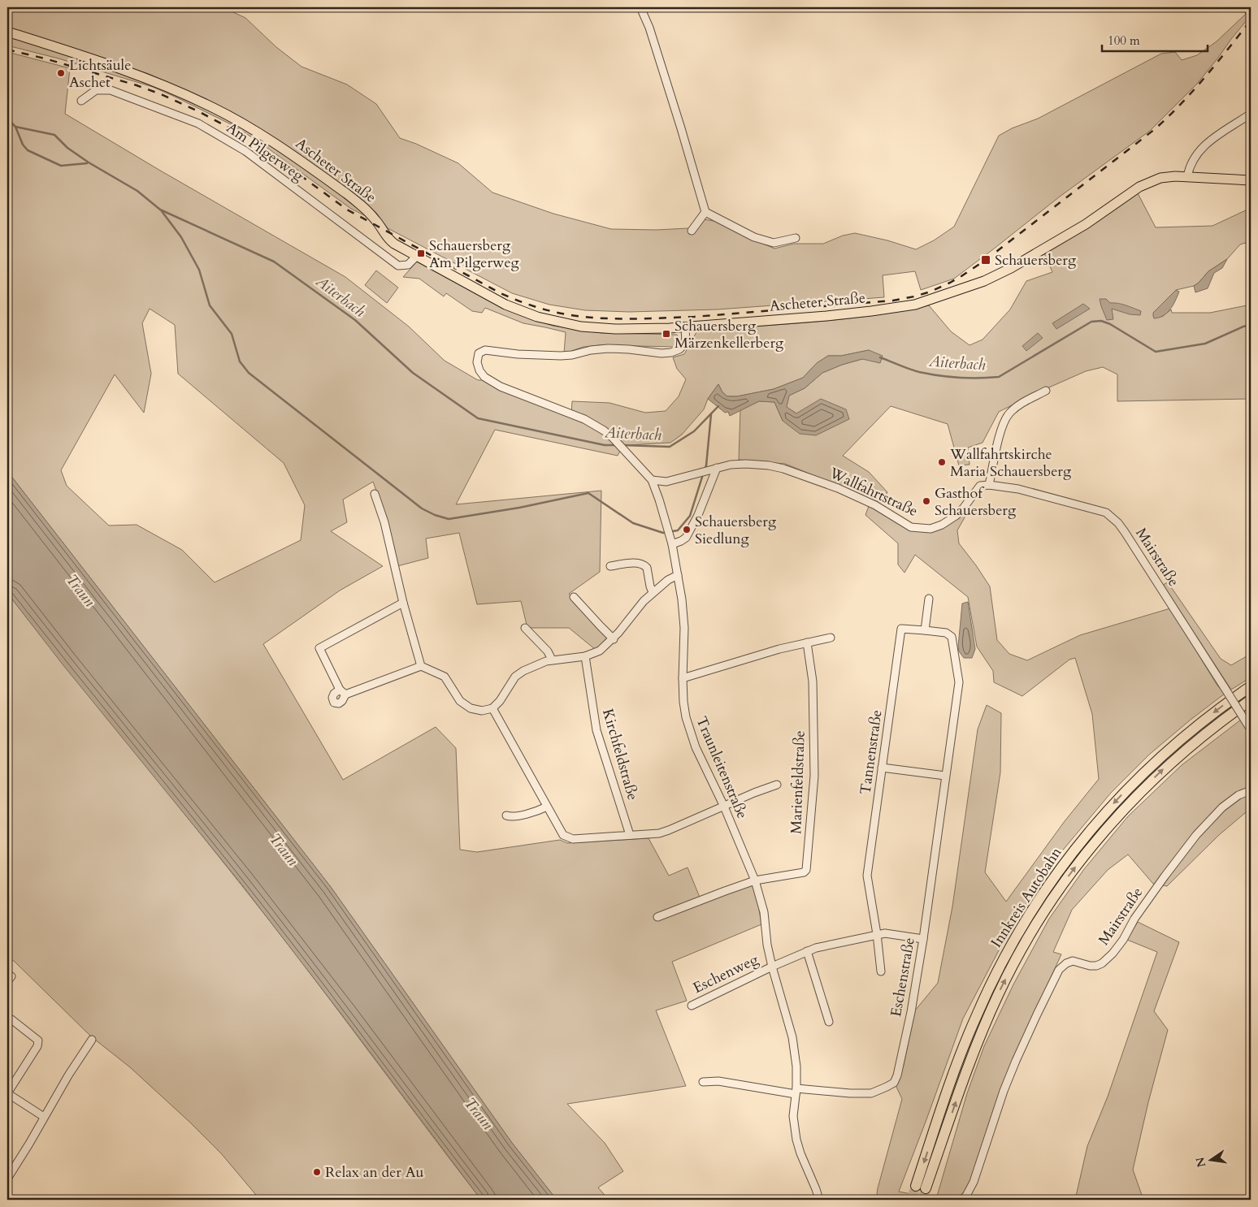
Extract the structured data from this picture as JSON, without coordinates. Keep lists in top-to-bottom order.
{
  "streets": {
    "highway": ["Innkreis Autobahn"],
    "main road": ["Ascheter Straße"],
    "street": [
      "Am Pilgerweg",
      "Wallfahrtstraße",
      "Mairstraße",
      "Tannenstraße",
      "Kirchfeldstraße",
      "Traunleitenstraße",
      "Marienfeldstraße",
      "Eschenweg",
      "Eschenstraße"
    ]
  },
  "crossings": [
    ["Am Pilgerweg", "Ascheter Straße"],
    ["Ascheter Straße", "Traunleitenstraße"],
    ["Wallfahrtstraße", "Mairstraße"],
    ["Wallfahrtstraße", "Traunleitenstraße"],
    ["Tannenstraße", "Eschenstraße"],
    ["Traunleitenstraße", "Marienfeldstraße"],
    ["Traunleitenstraße", "Eschenweg"],
    ["Traunleitenstraße", "Eschenstraße"]
  ],
  "water": ["Aiterbach", "Traun"],
  "places": {
    "other": [
      "Lichtsäule Aschet",
      "Wallfahrtskirche Maria Schauersberg",
      "Gasthof Schauersberg",
      "Schauersberg Siedlung",
      "Relax an der Au"
    ],
    "transit": ["Schauersberg Am Pilgerweg", "Schauersberg", "Schauersberg Märzenkellerberg"]
  },
  "scale_bar": "100 m",
  "north": "left"
}
